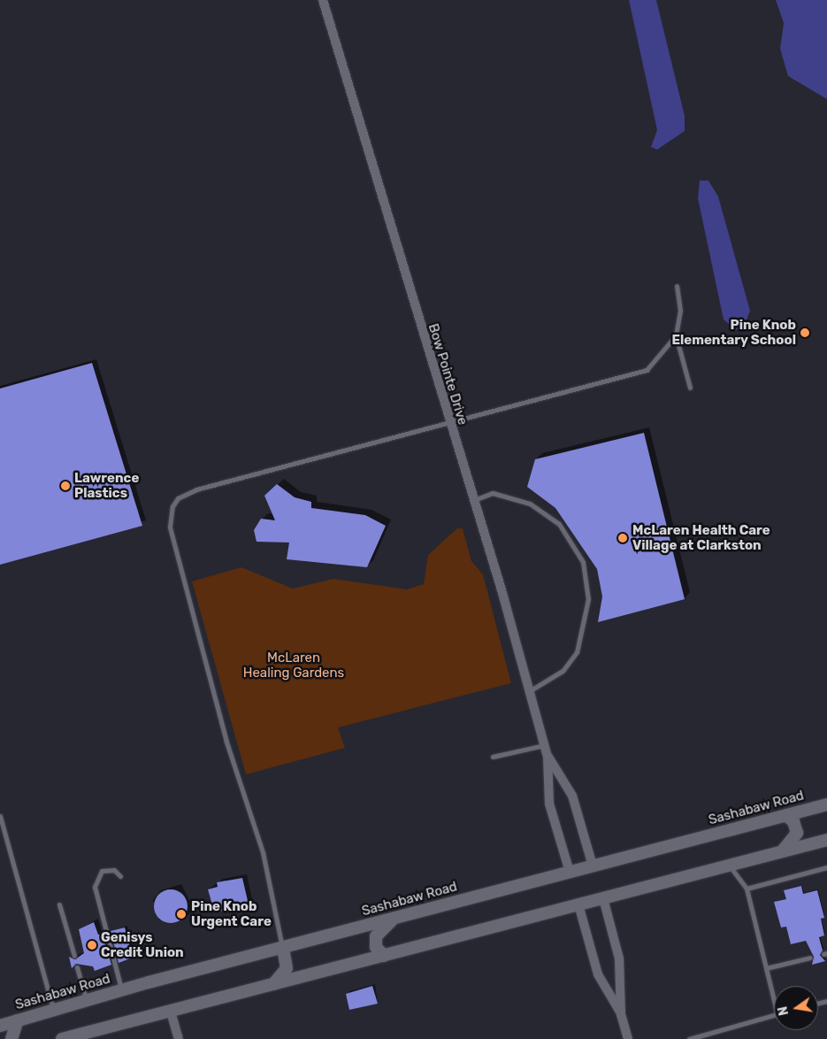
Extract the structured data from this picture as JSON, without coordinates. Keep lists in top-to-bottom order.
{
  "streets": {
    "main road": ["Sashabaw Road"],
    "street": ["Bow Pointe Drive"]
  },
  "crossings": [
    ["Bow Pointe Drive", "Sashabaw Road"]
  ],
  "parks": ["McLaren Healing Gardens"],
  "places": [
    "Pine Knob Elementary School",
    "Lawrence Plastics",
    "McLaren Health Care Village at Clarkston",
    "Pine Knob Urgent Care",
    "Genisys Credit Union"
  ],
  "north": "left"
}
